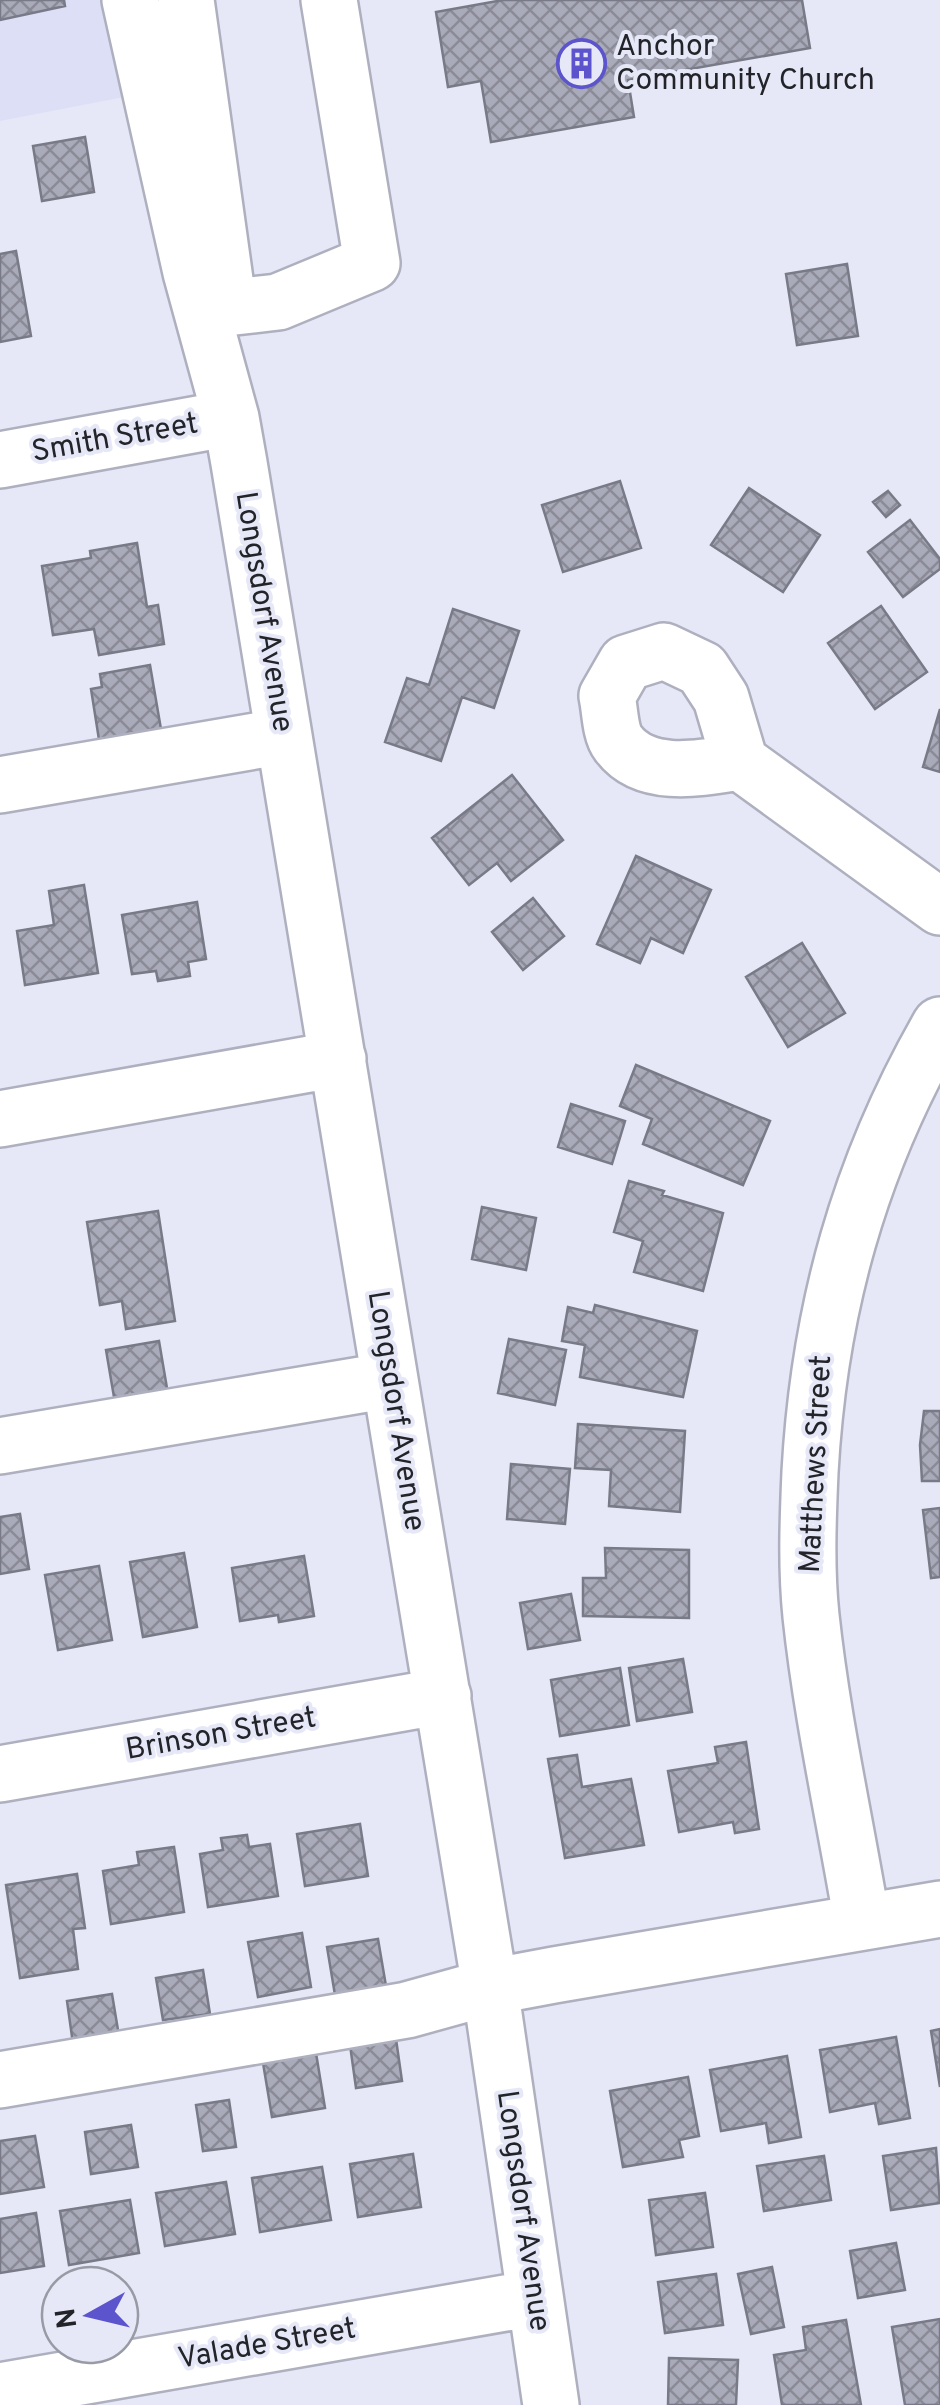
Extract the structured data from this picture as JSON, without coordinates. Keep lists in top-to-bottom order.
{
  "streets": {
    "street": [
      "Smith Street",
      "Longsdorf Avenue",
      "Matthews Street",
      "Brinson Street",
      "Valade Street"
    ]
  },
  "crossings": [
    ["Smith Street", "Longsdorf Avenue"],
    ["Longsdorf Avenue", "Brinson Street"],
    ["Longsdorf Avenue", "Valade Street"]
  ],
  "places": {
    "building": ["Anchor Community Church"]
  },
  "north": "left"
}
